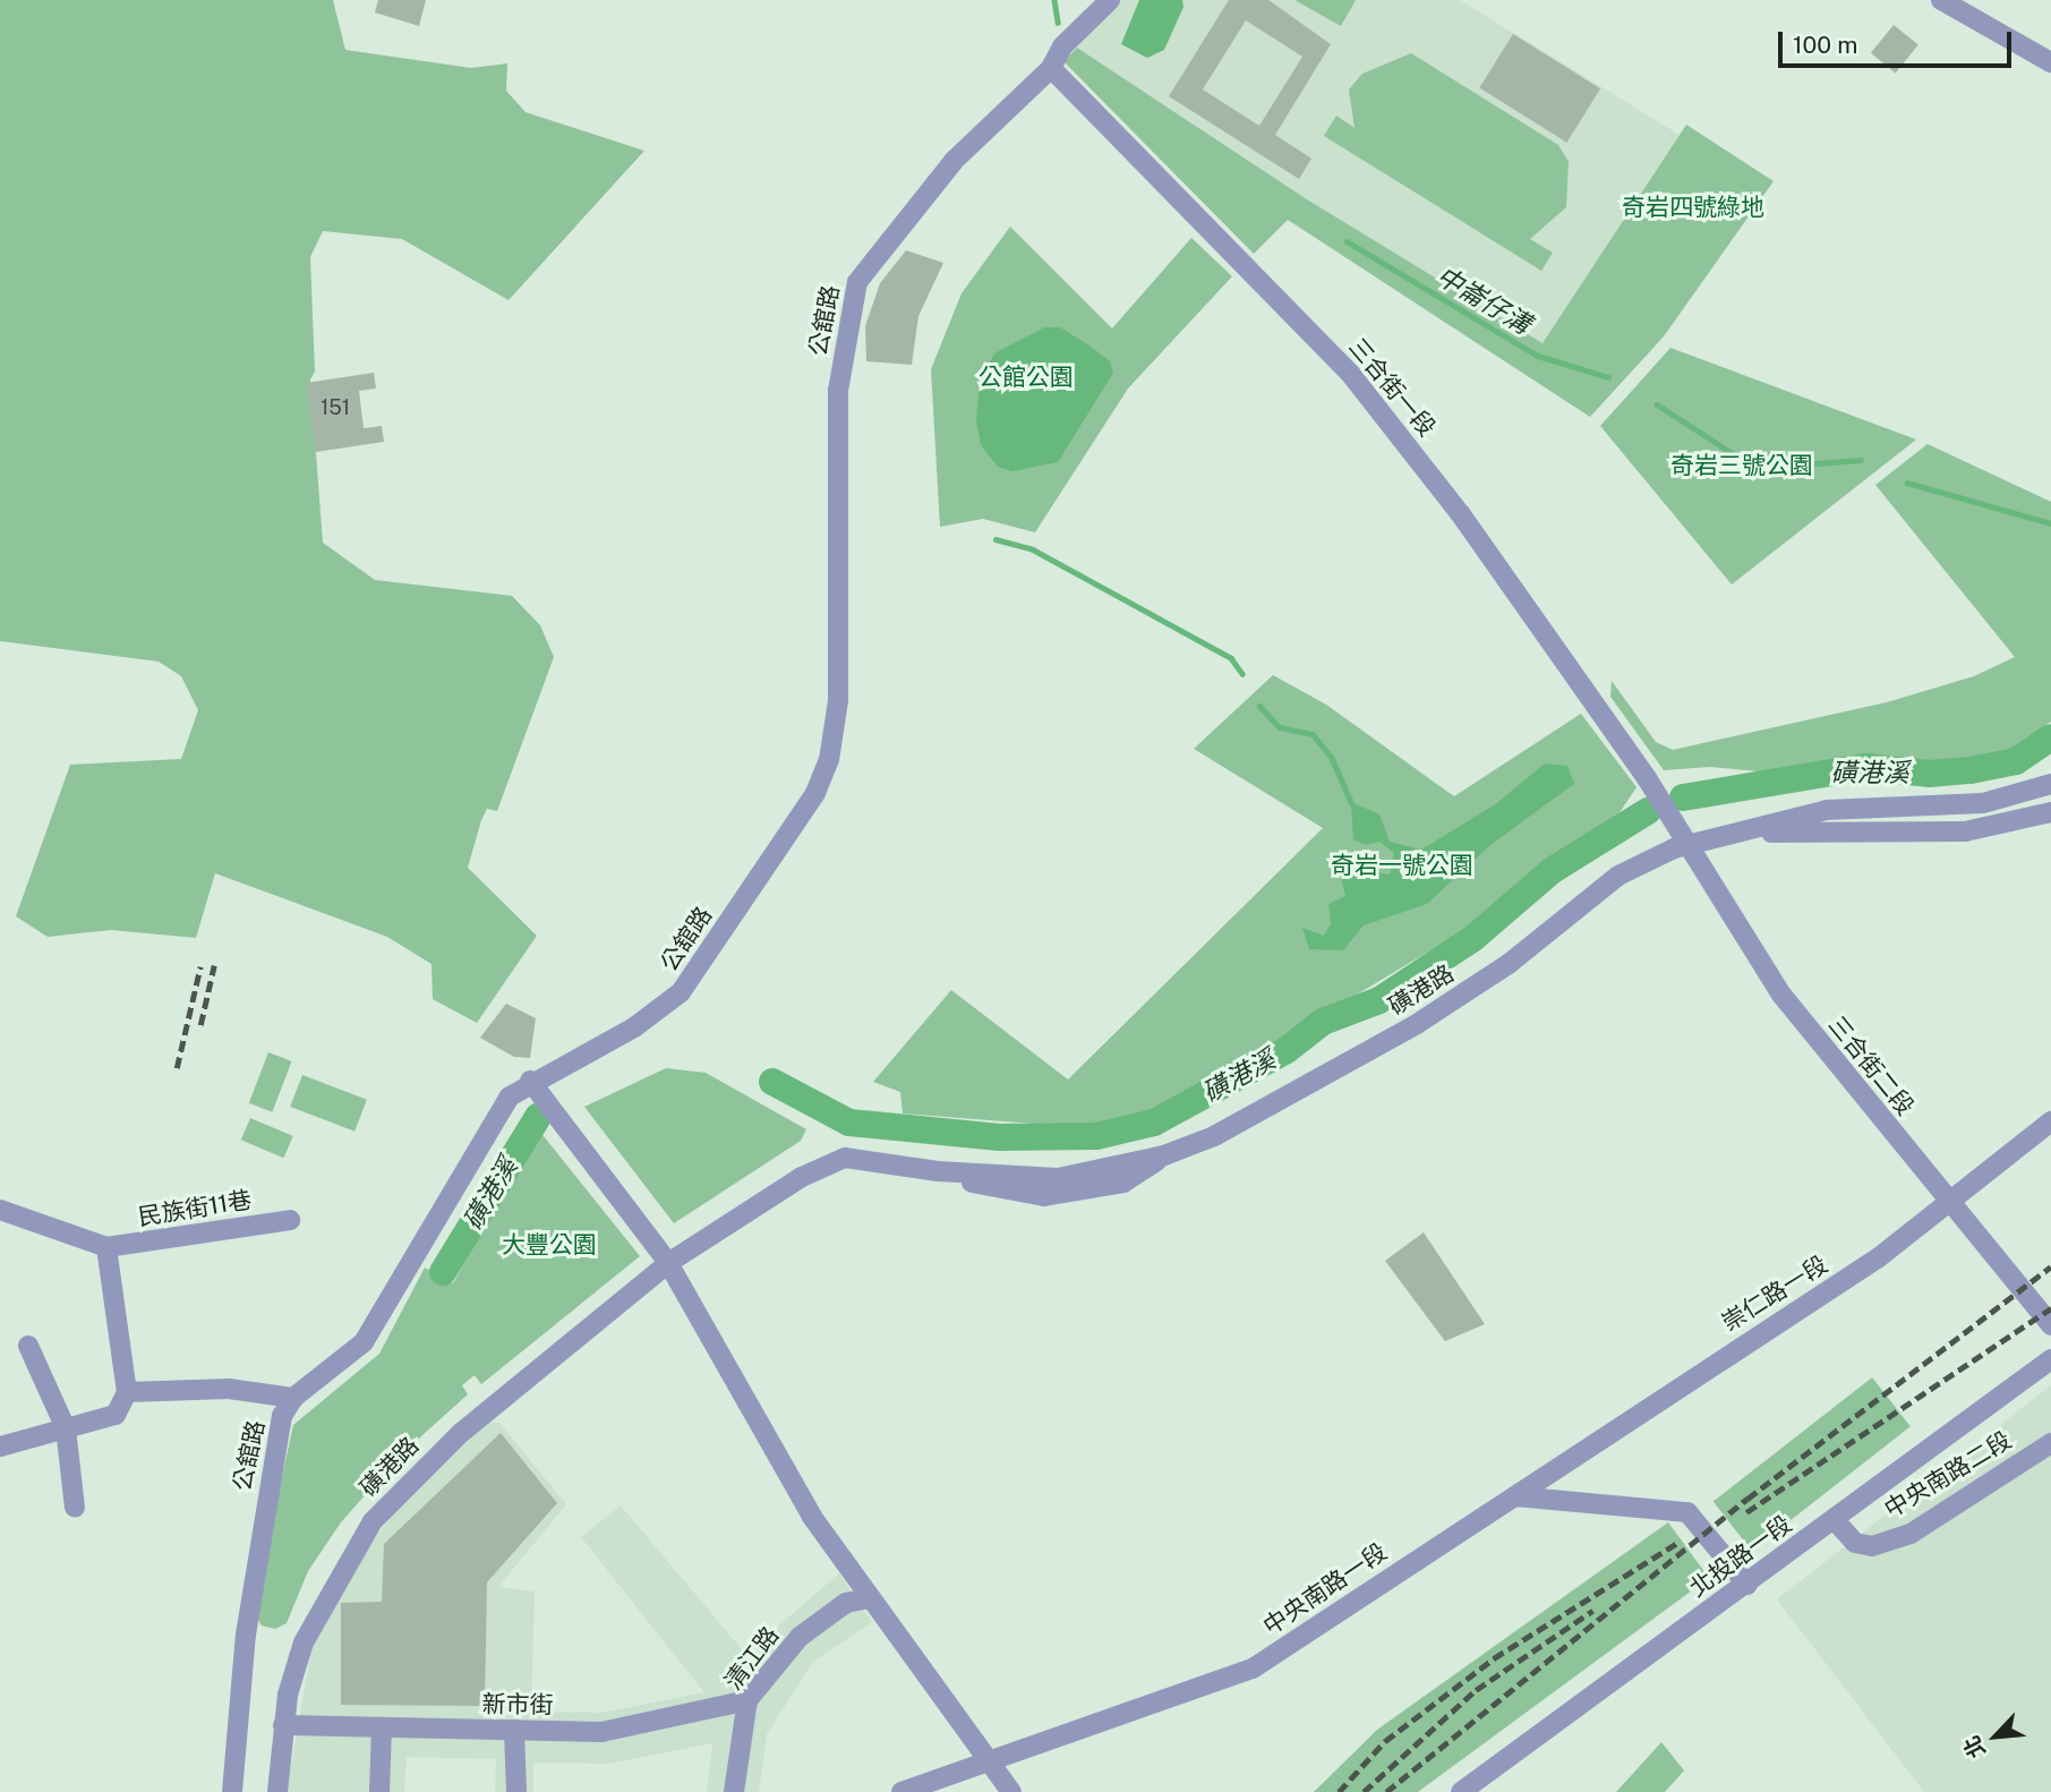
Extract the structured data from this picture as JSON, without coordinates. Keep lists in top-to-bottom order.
{
  "streets": {
    "street": [
      "公舘路",
      "三合街一段",
      "磺港路",
      "三合街二段",
      "民族街11巷",
      "崇仁路一段",
      "中央南路二段",
      "北投路一段",
      "中央南路一段",
      "清江路",
      "新市街"
    ]
  },
  "crossings": [
    ["公舘路", "三合街一段"],
    ["三合街一段", "三合街二段"],
    ["磺港路", "三合街二段"],
    ["磺港路", "新市街"],
    ["三合街二段", "崇仁路一段"],
    ["崇仁路一段", "中央南路一段"],
    ["中央南路二段", "北投路一段"],
    ["清江路", "新市街"]
  ],
  "water": ["中崙仔溝", "磺港溪"],
  "parks": [
    "奇岩四號綠地",
    "公館公園",
    "奇岩三號公園",
    "奇岩一號公園",
    "大豐公園"
  ],
  "house_numbers": ["151"],
  "scale_bar": "100 m",
  "north": "bottom left"
}
